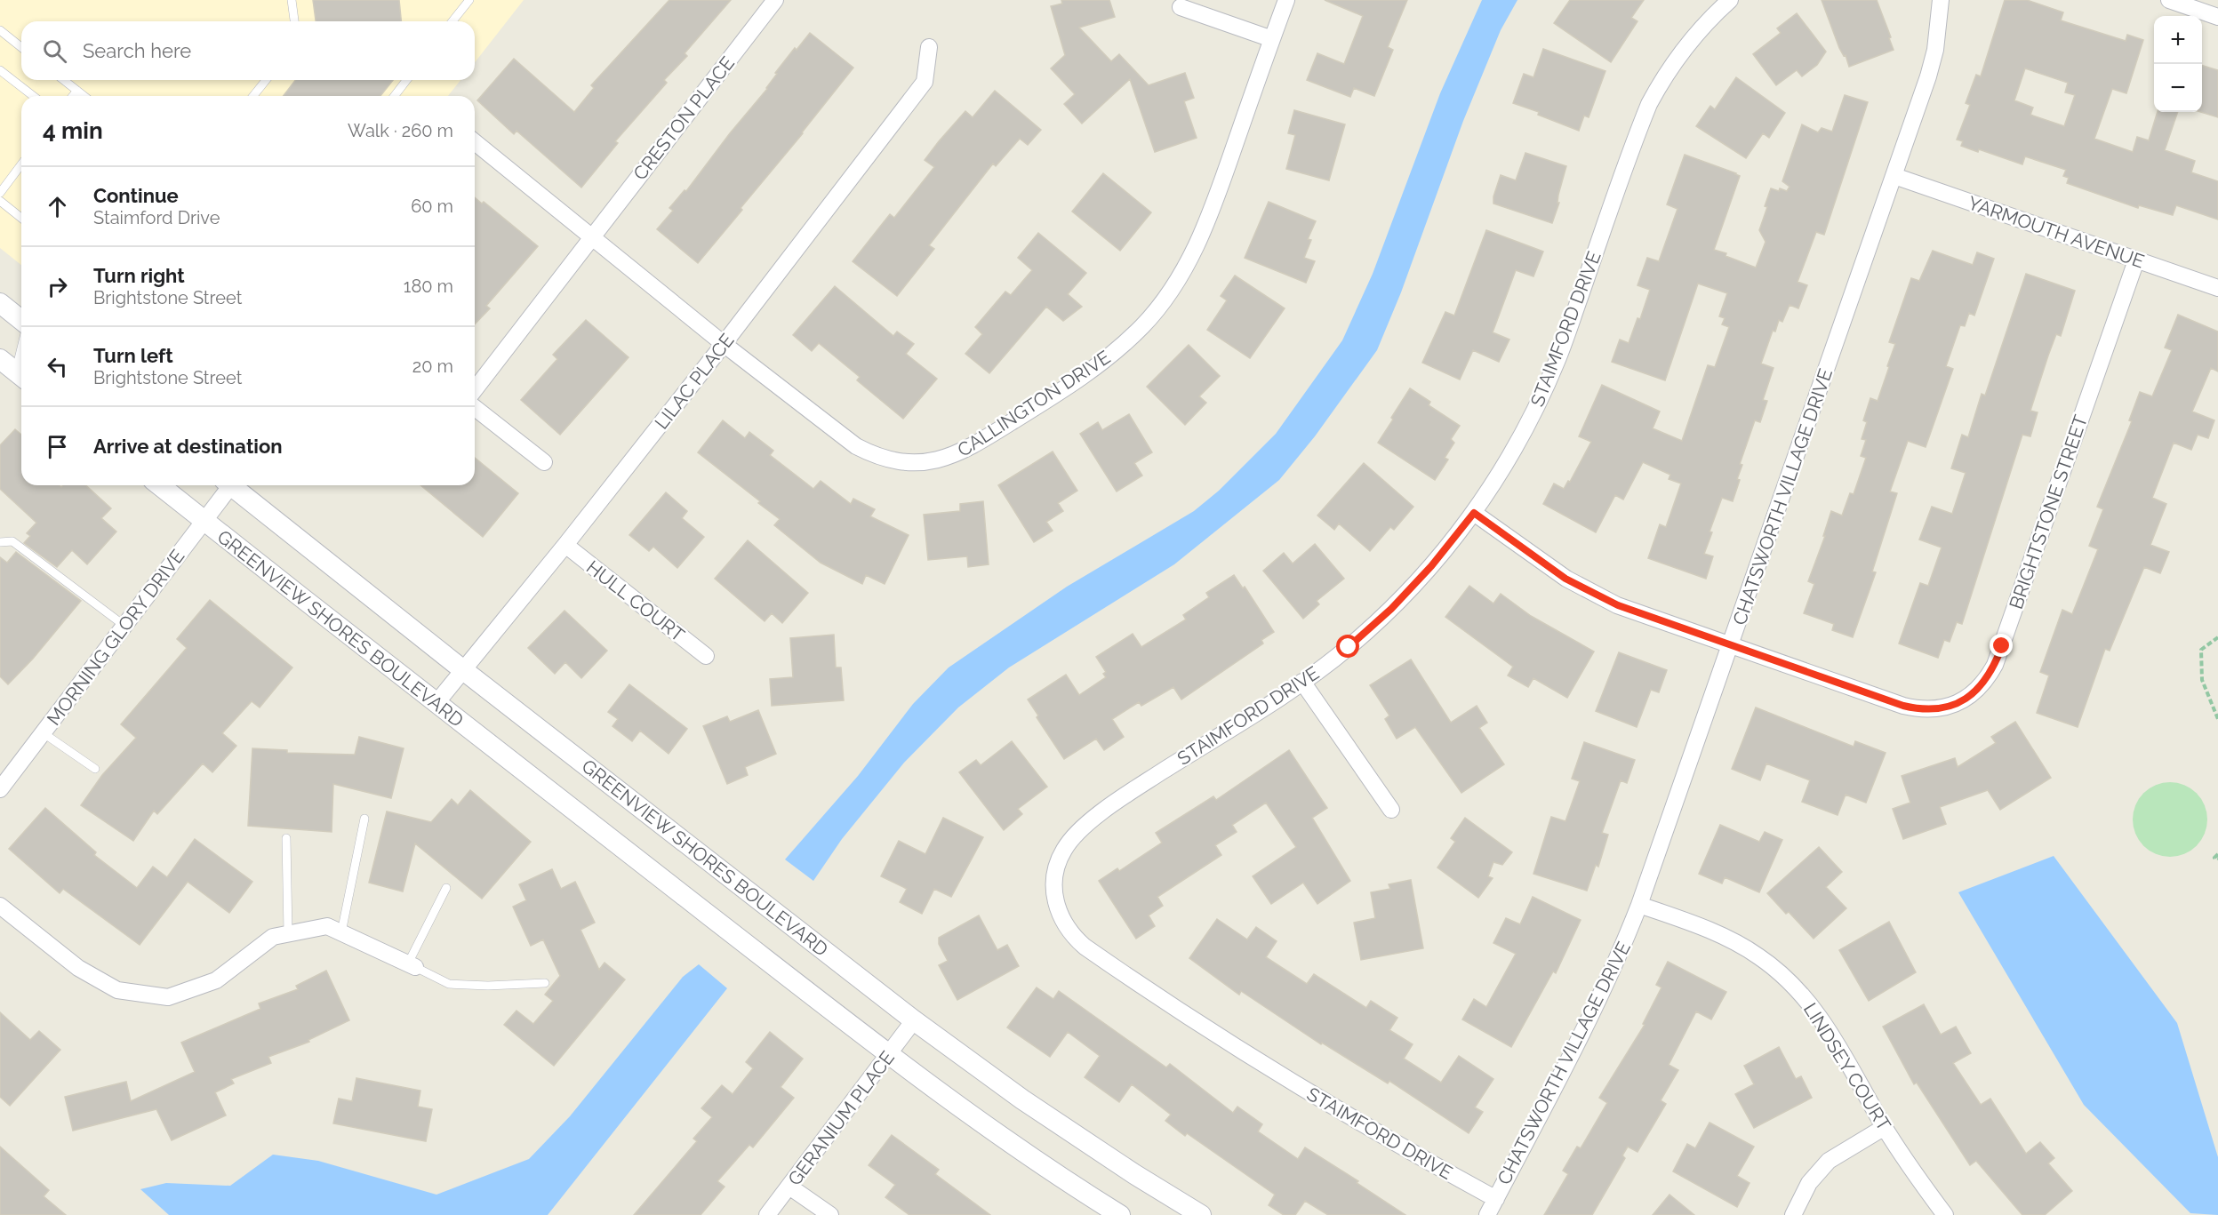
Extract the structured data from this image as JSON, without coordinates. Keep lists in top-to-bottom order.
{
  "streets": {
    "street": [
      "CRESTON PLACE",
      "YARMOUTH AVENUE",
      "STAIMFORD DRIVE",
      "LILAC PLACE",
      "CALLINGTON DRIVE",
      "CHATSWORTH VILLAGE DRIVE",
      "BRIGHTSTONE STREET",
      "HULL COURT",
      "GREENVIEW SHORES BOULEVARD",
      "MORNING GLORY DRIVE",
      "LINDSEY COURT",
      "GERANIUM PLACE"
    ]
  },
  "crossings": [
    ["YARMOUTH AVENUE", "CHATSWORTH VILLAGE DRIVE"],
    ["YARMOUTH AVENUE", "BRIGHTSTONE STREET"],
    ["STAIMFORD DRIVE", "CHATSWORTH VILLAGE DRIVE"],
    ["STAIMFORD DRIVE", "BRIGHTSTONE STREET"],
    ["LILAC PLACE", "CALLINGTON DRIVE"],
    ["LILAC PLACE", "HULL COURT"],
    ["LILAC PLACE", "GREENVIEW SHORES BOULEVARD"],
    ["CHATSWORTH VILLAGE DRIVE", "BRIGHTSTONE STREET"],
    ["CHATSWORTH VILLAGE DRIVE", "LINDSEY COURT"],
    ["GREENVIEW SHORES BOULEVARD", "MORNING GLORY DRIVE"],
    ["GREENVIEW SHORES BOULEVARD", "GERANIUM PLACE"]
  ],
  "page": {
    "map_buttons": ["+", "−"],
    "search": "Search here",
    "heading": ["4 min", "Walk · 260 m"],
    "list": [
      ["Continue", "Staimford Drive", "60 m"],
      ["Turn right", "Brightstone Street", "180 m"],
      ["Turn left", "Brightstone Street", "20 m"],
      "Arrive at destination"
    ]
  }
}
